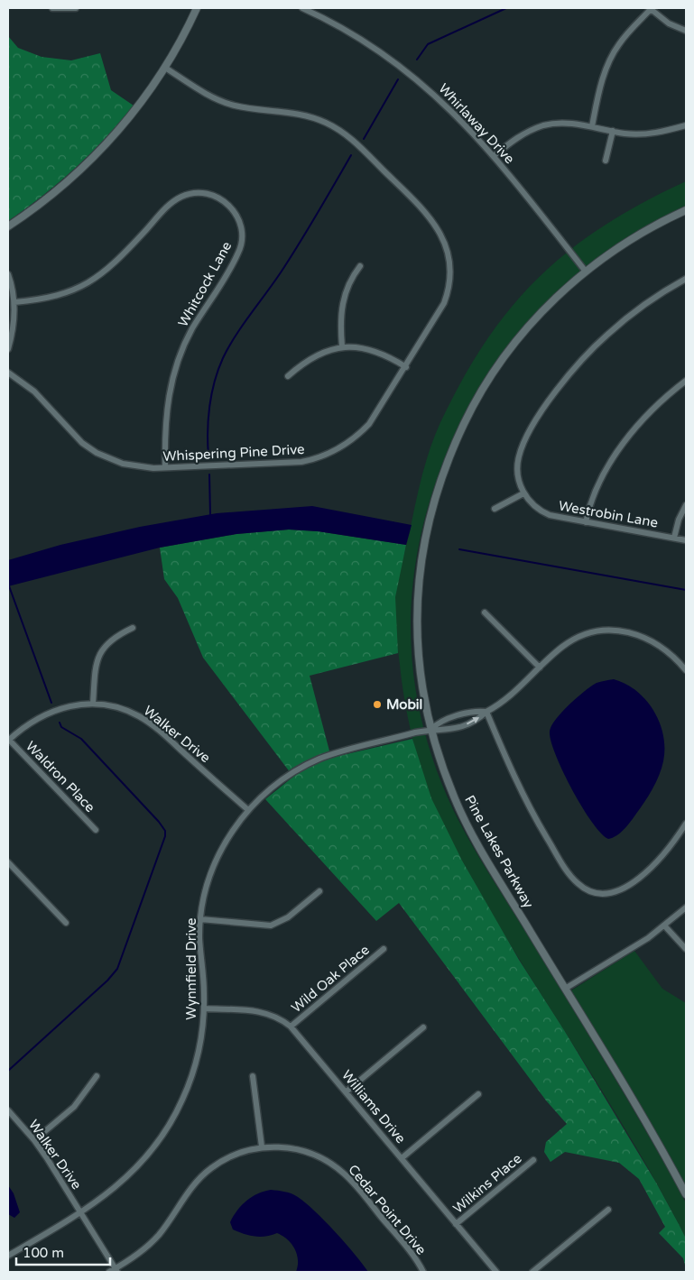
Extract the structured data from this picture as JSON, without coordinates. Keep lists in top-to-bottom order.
{
  "streets": {
    "street": [
      "Whirlaway Drive",
      "Whitcock Lane",
      "Whispering Pine Drive",
      "Westrobin Lane",
      "Walker Drive",
      "Waldron Place",
      "Pine Lakes Parkway",
      "Wynnfield Drive",
      "Wild Oak Place",
      "Williams Drive",
      "Wilkins Place",
      "Cedar Point Drive"
    ]
  },
  "crossings": [
    ["Whirlaway Drive", "Pine Lakes Parkway"],
    ["Whitcock Lane", "Whispering Pine Drive"],
    ["Walker Drive", "Waldron Place"],
    ["Walker Drive", "Wynnfield Drive"],
    ["Walker Drive", "Cedar Point Drive"],
    ["Pine Lakes Parkway", "Wynnfield Drive"],
    ["Wynnfield Drive", "Williams Drive"],
    ["Wild Oak Place", "Williams Drive"],
    ["Williams Drive", "Wilkins Place"]
  ],
  "places": ["Mobil"],
  "scale_bar": "100 m"
}
